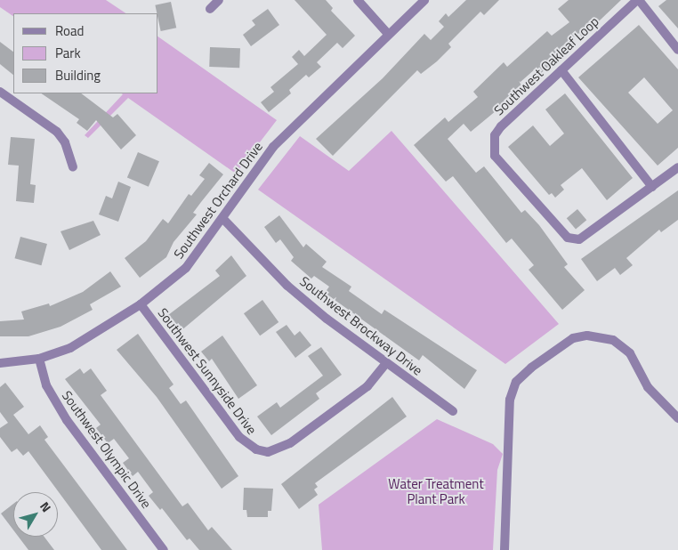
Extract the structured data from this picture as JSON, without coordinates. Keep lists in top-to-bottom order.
{
  "streets": {
    "street": [
      "Southwest Oakleaf Loop",
      "Southwest Orchard Drive",
      "Southwest Brockway Drive",
      "Southwest Sunnyside Drive",
      "Southwest Olympic Drive"
    ]
  },
  "crossings": [
    ["Southwest Orchard Drive", "Southwest Brockway Drive"],
    ["Southwest Orchard Drive", "Southwest Sunnyside Drive"],
    ["Southwest Orchard Drive", "Southwest Olympic Drive"],
    ["Southwest Brockway Drive", "Southwest Sunnyside Drive"]
  ],
  "parks": ["Water Treatment Plant Park"],
  "legend": ["Road", "Park", "Building"],
  "north": "top right"
}
